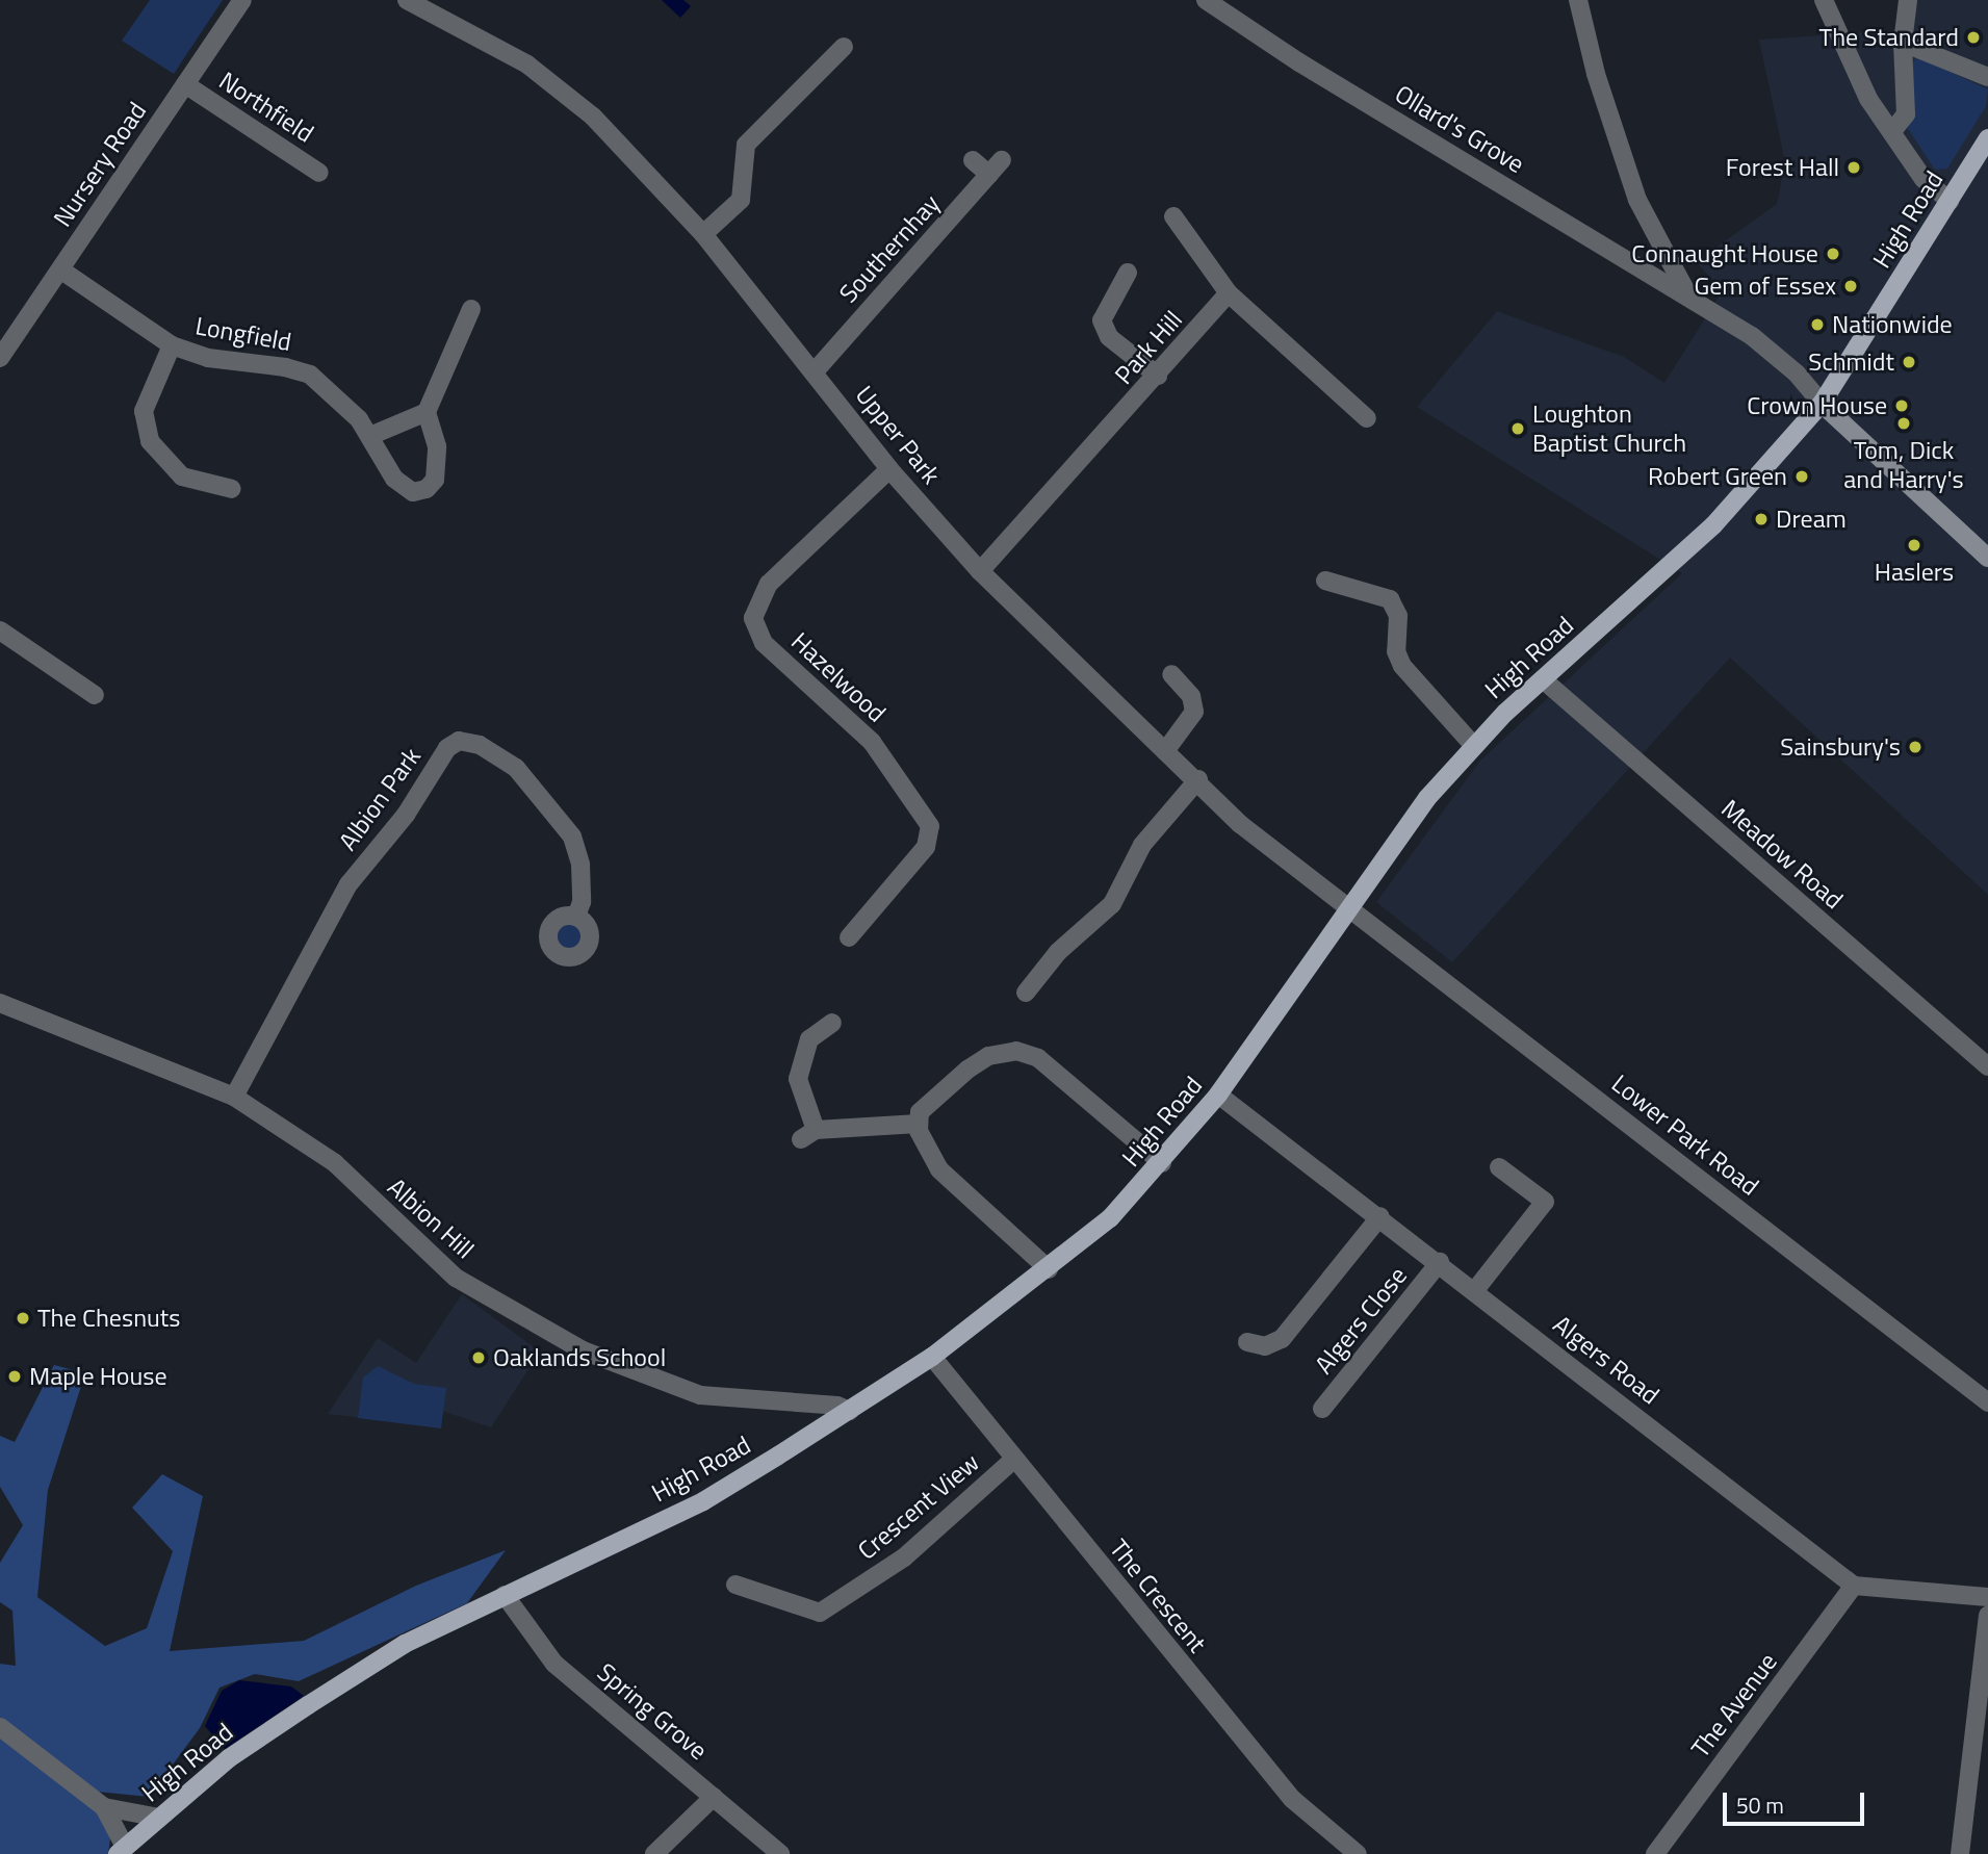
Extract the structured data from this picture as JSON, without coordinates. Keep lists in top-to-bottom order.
{
  "streets": {
    "main road": ["High Road"],
    "street": [
      "Northfield",
      "Ollard's Grove",
      "Nursery Road",
      "Southernhay",
      "Longfield",
      "Park Hill",
      "Upper Park",
      "Hazelwood",
      "Albion Park",
      "Meadow Road",
      "Lower Park Road",
      "Albion Hill",
      "Algers Close",
      "Algers Road",
      "Crescent View",
      "The Crescent",
      "The Avenue",
      "Spring Grove"
    ]
  },
  "crossings": [
    ["Northfield", "Nursery Road"],
    ["Ollard's Grove", "High Road"],
    ["Nursery Road", "Longfield"],
    ["High Road", "Upper Park"],
    ["High Road", "Meadow Road"],
    ["High Road", "Lower Park Road"],
    ["High Road", "Albion Hill"],
    ["High Road", "Algers Road"],
    ["High Road", "The Crescent"],
    ["High Road", "Spring Grove"],
    ["Southernhay", "Upper Park"],
    ["Park Hill", "Upper Park"],
    ["Upper Park", "Hazelwood"],
    ["Upper Park", "Lower Park Road"],
    ["Albion Park", "Albion Hill"],
    ["Algers Close", "Algers Road"],
    ["Algers Road", "The Avenue"],
    ["Crescent View", "The Crescent"]
  ],
  "places": [
    "The Standard",
    "Forest Hall",
    "Connaught House",
    "Gem of Essex",
    "Nationwide",
    "Schmidt",
    "Crown House",
    "Tom, Dick and Harry's",
    "Loughton Baptist Church",
    "Robert Green",
    "Dream",
    "Haslers",
    "Sainsbury's",
    "The Chesnuts",
    "Oaklands School",
    "Maple House"
  ],
  "scale_bar": "50 m"
}
